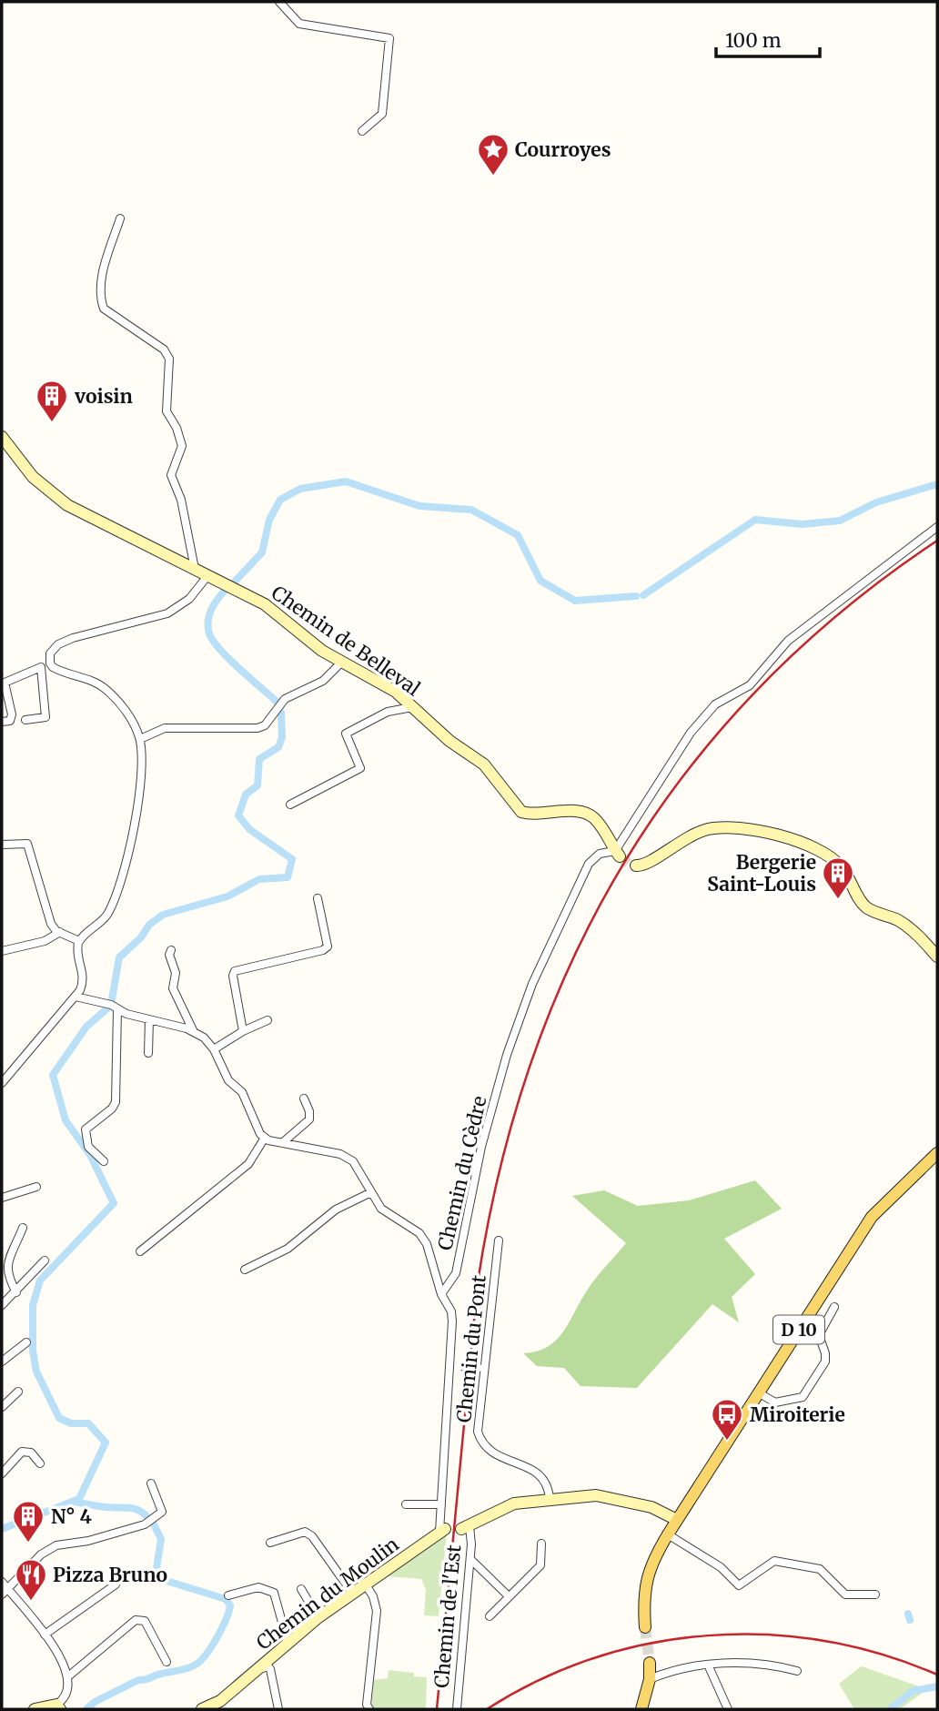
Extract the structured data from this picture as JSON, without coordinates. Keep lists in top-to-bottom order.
{
  "streets": {
    "main road": ["D 10"],
    "street": [
      "Chemin de Belleval",
      "Chemin du Cèdre",
      "Chemin du Pont",
      "Chemin du Moulin",
      "Chemin de l'Est"
    ]
  },
  "crossings": [
    ["Chemin de Belleval", "Chemin du Cèdre"]
  ],
  "places": {
    "place": ["Courroyes"],
    "building": ["voisin", "Bergerie Saint-Louis", "N° 4"],
    "bus stop": ["Miroiterie"],
    "restaurant": ["Pizza Bruno"]
  },
  "scale_bar": "100 m"
}
